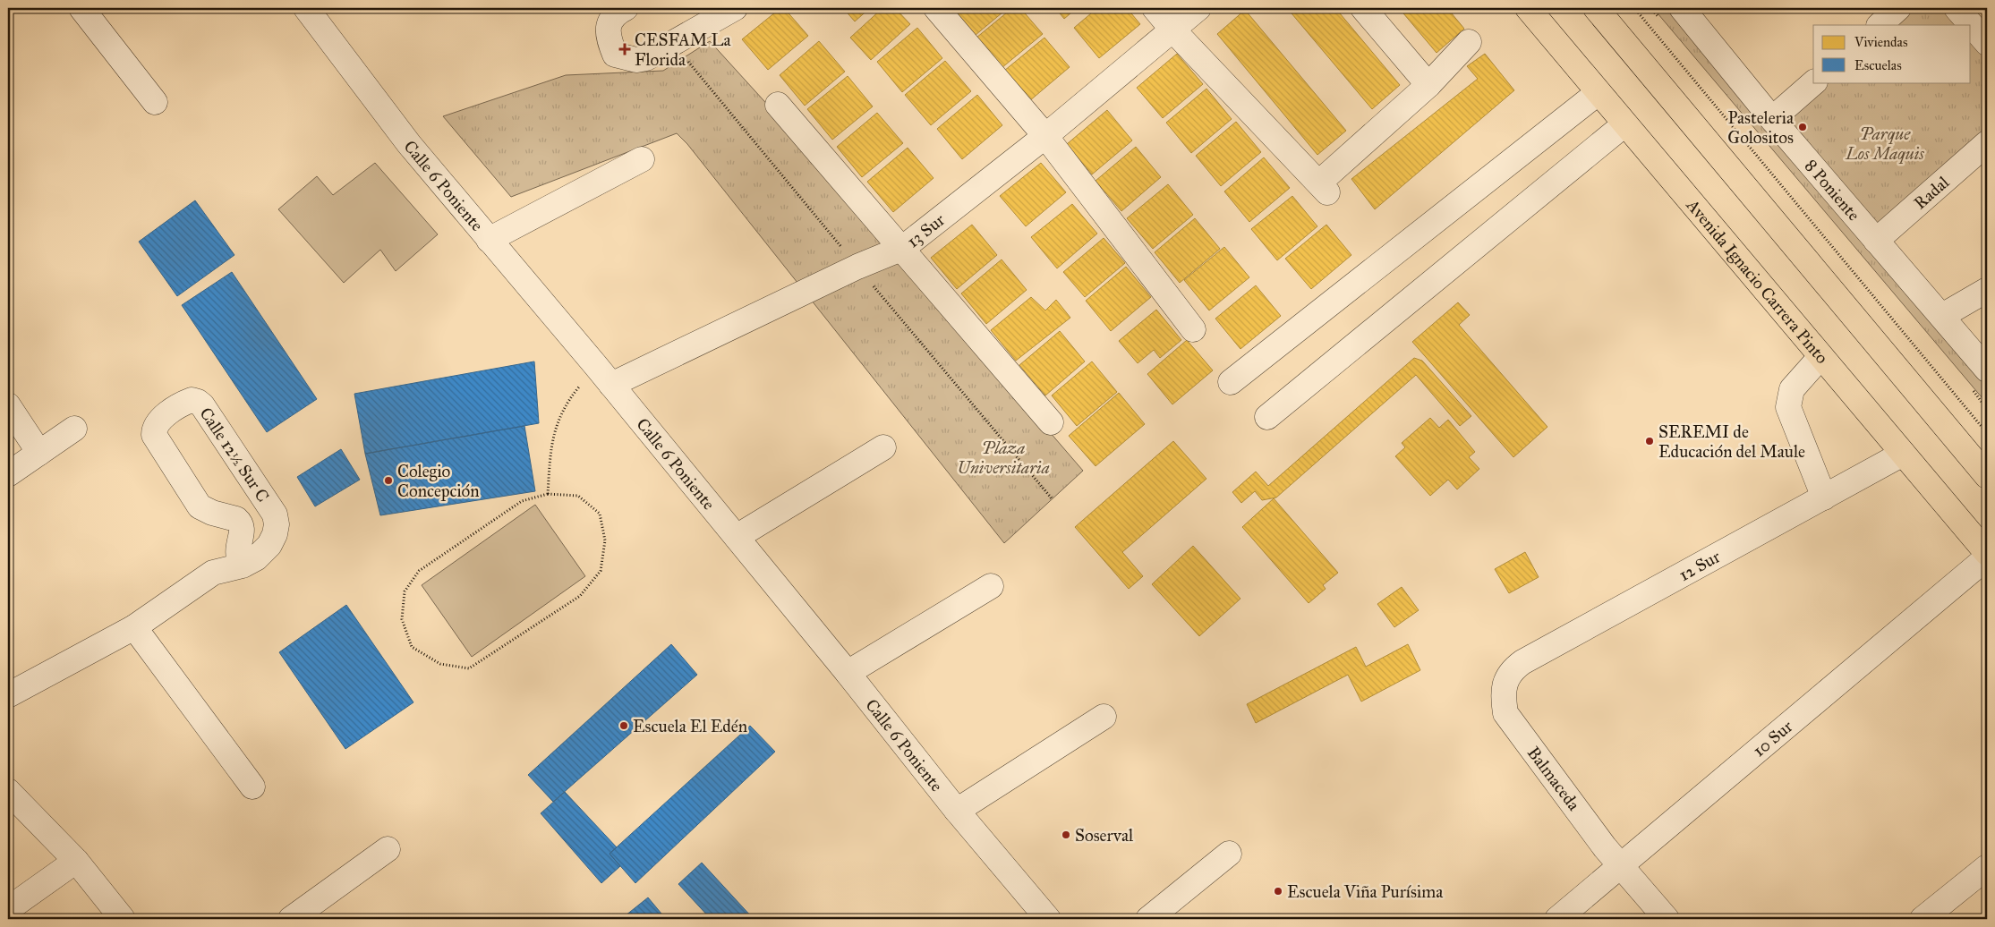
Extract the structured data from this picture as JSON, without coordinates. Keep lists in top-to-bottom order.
{
  "streets": {
    "main road": ["Avenida Ignacio Carrera Pinto"],
    "street": [
      "Calle 6 Poniente",
      "8 Poniente",
      "Radal",
      "13 Sur",
      "Calle 12½ Sur C",
      "12 Sur",
      "10 Sur",
      "Balmaceda"
    ]
  },
  "crossings": [
    ["Calle 6 Poniente", "13 Sur"],
    ["8 Poniente", "Radal"],
    ["Avenida Ignacio Carrera Pinto", "12 Sur"],
    ["12 Sur", "Balmaceda"],
    ["10 Sur", "Balmaceda"]
  ],
  "parks": ["Parque Los Maquis", "Plaza Universitaria"],
  "places": {
    "health": ["CESFAM La Florida"],
    "other": [
      "Pasteleria Golositos",
      "SEREMI de Educación del Maule",
      "Colegio Concepción",
      "Escuela El Edén",
      "Soserval",
      "Escuela Viña Purísima"
    ]
  },
  "legend": ["Viviendas", "Escuelas"]
}
